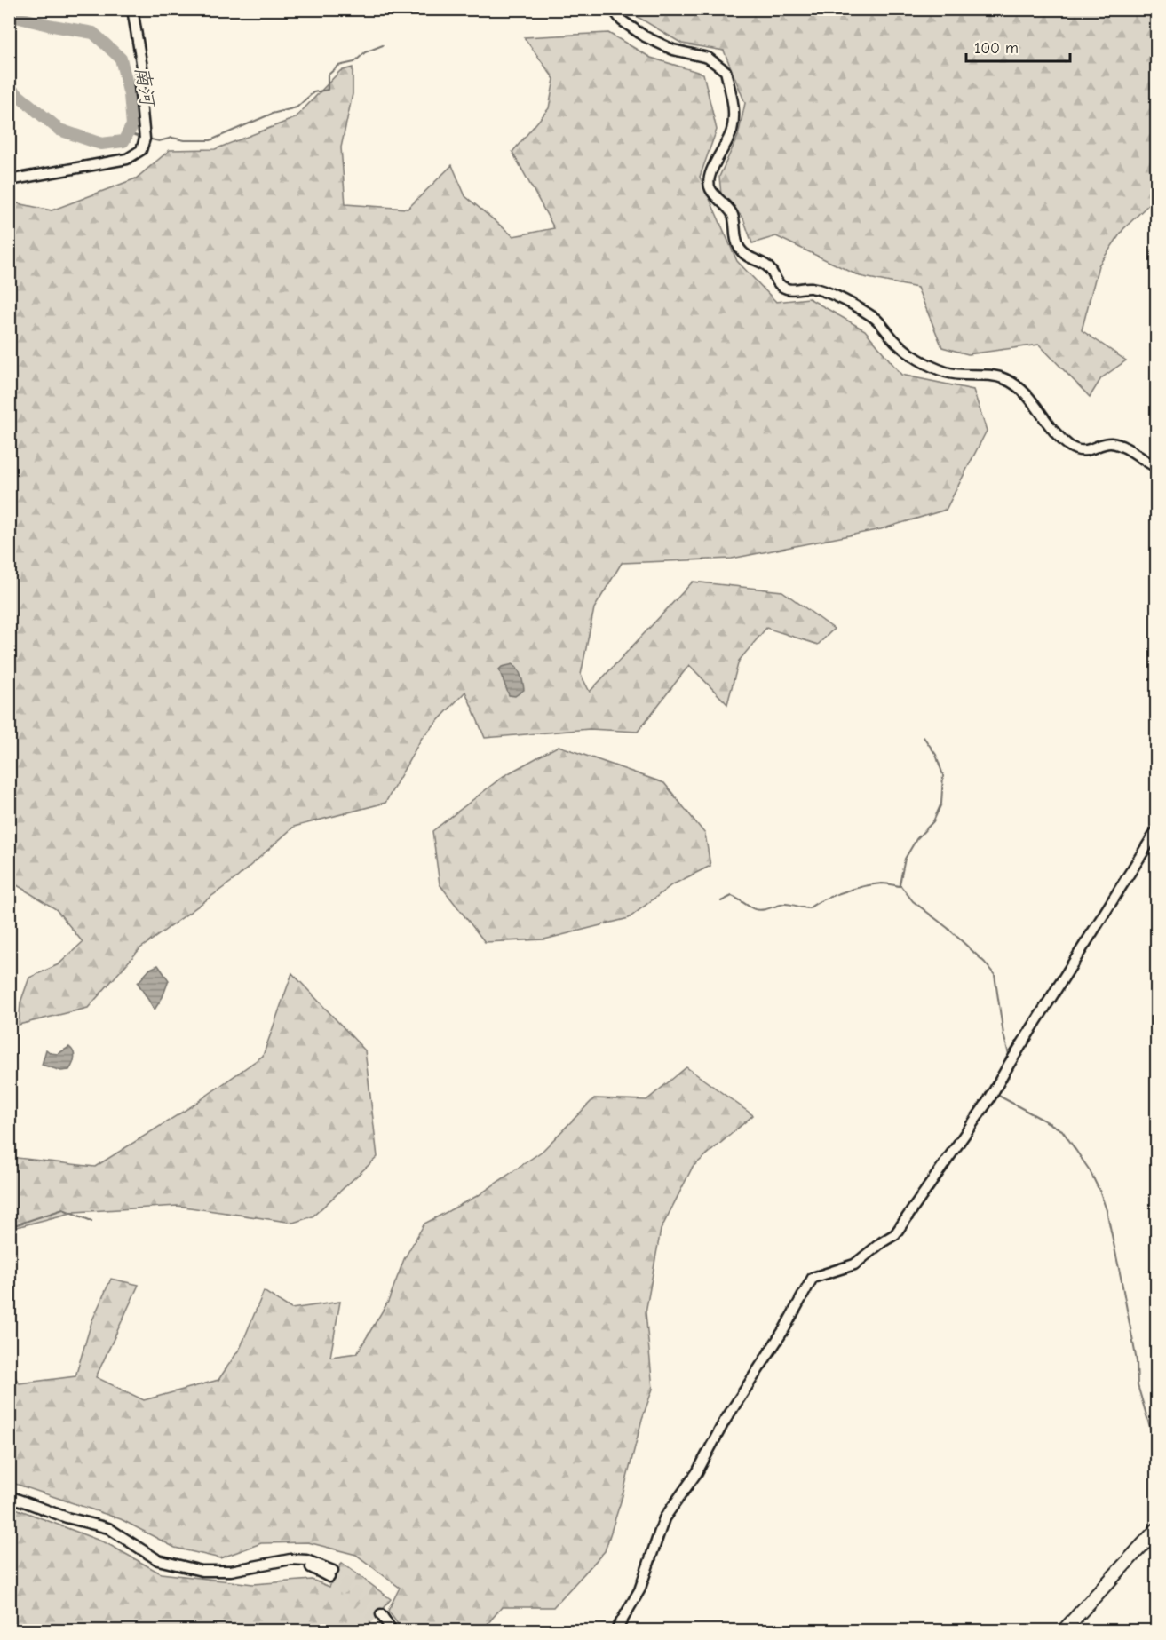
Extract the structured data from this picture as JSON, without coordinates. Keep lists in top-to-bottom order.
{
  "water": ["南河"],
  "scale_bar": "100 m"
}
